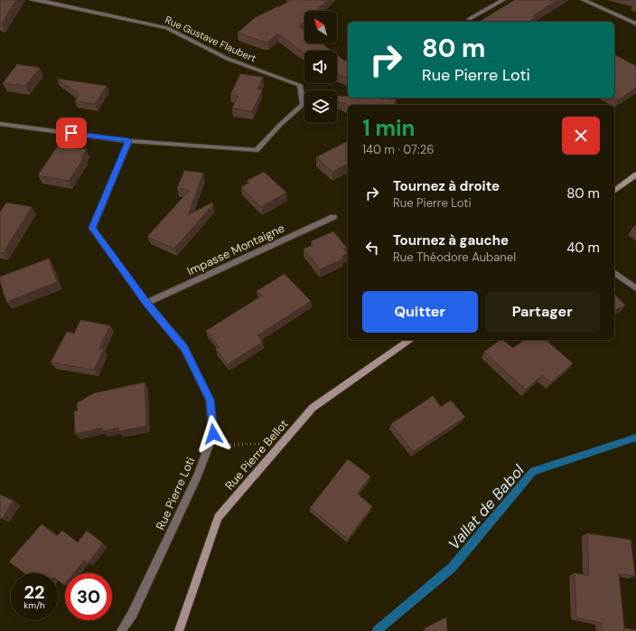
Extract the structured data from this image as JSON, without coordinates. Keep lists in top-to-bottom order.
{
  "streets": {
    "street": [
      "Rue Gustave Flaubert",
      "Impasse Montaigne",
      "Rue Pierre Bellot",
      "Rue Pierre Loti"
    ]
  },
  "crossings": [
    ["Rue Gustave Flaubert", "Rue Pierre Loti"],
    ["Impasse Montaigne", "Rue Pierre Loti"]
  ],
  "water": ["Vallat de Babol"],
  "north": "top left",
  "page": {
    "turn": ["80 m", "Rue Pierre Loti"],
    "heading": ["1 min", "140 m · 07:26"],
    "list": [
      {
        "name": "Tournez à droite",
        "note": "Rue Pierre Loti",
        "value": "80 m"
      },
      {
        "name": "Tournez à gauche",
        "note": "Rue Théodore Aubanel",
        "value": "40 m"
      }
    ],
    "buttons": ["Quitter", "Partager"],
    "speed": "22 km/h",
    "limit": "30"
  }
}
